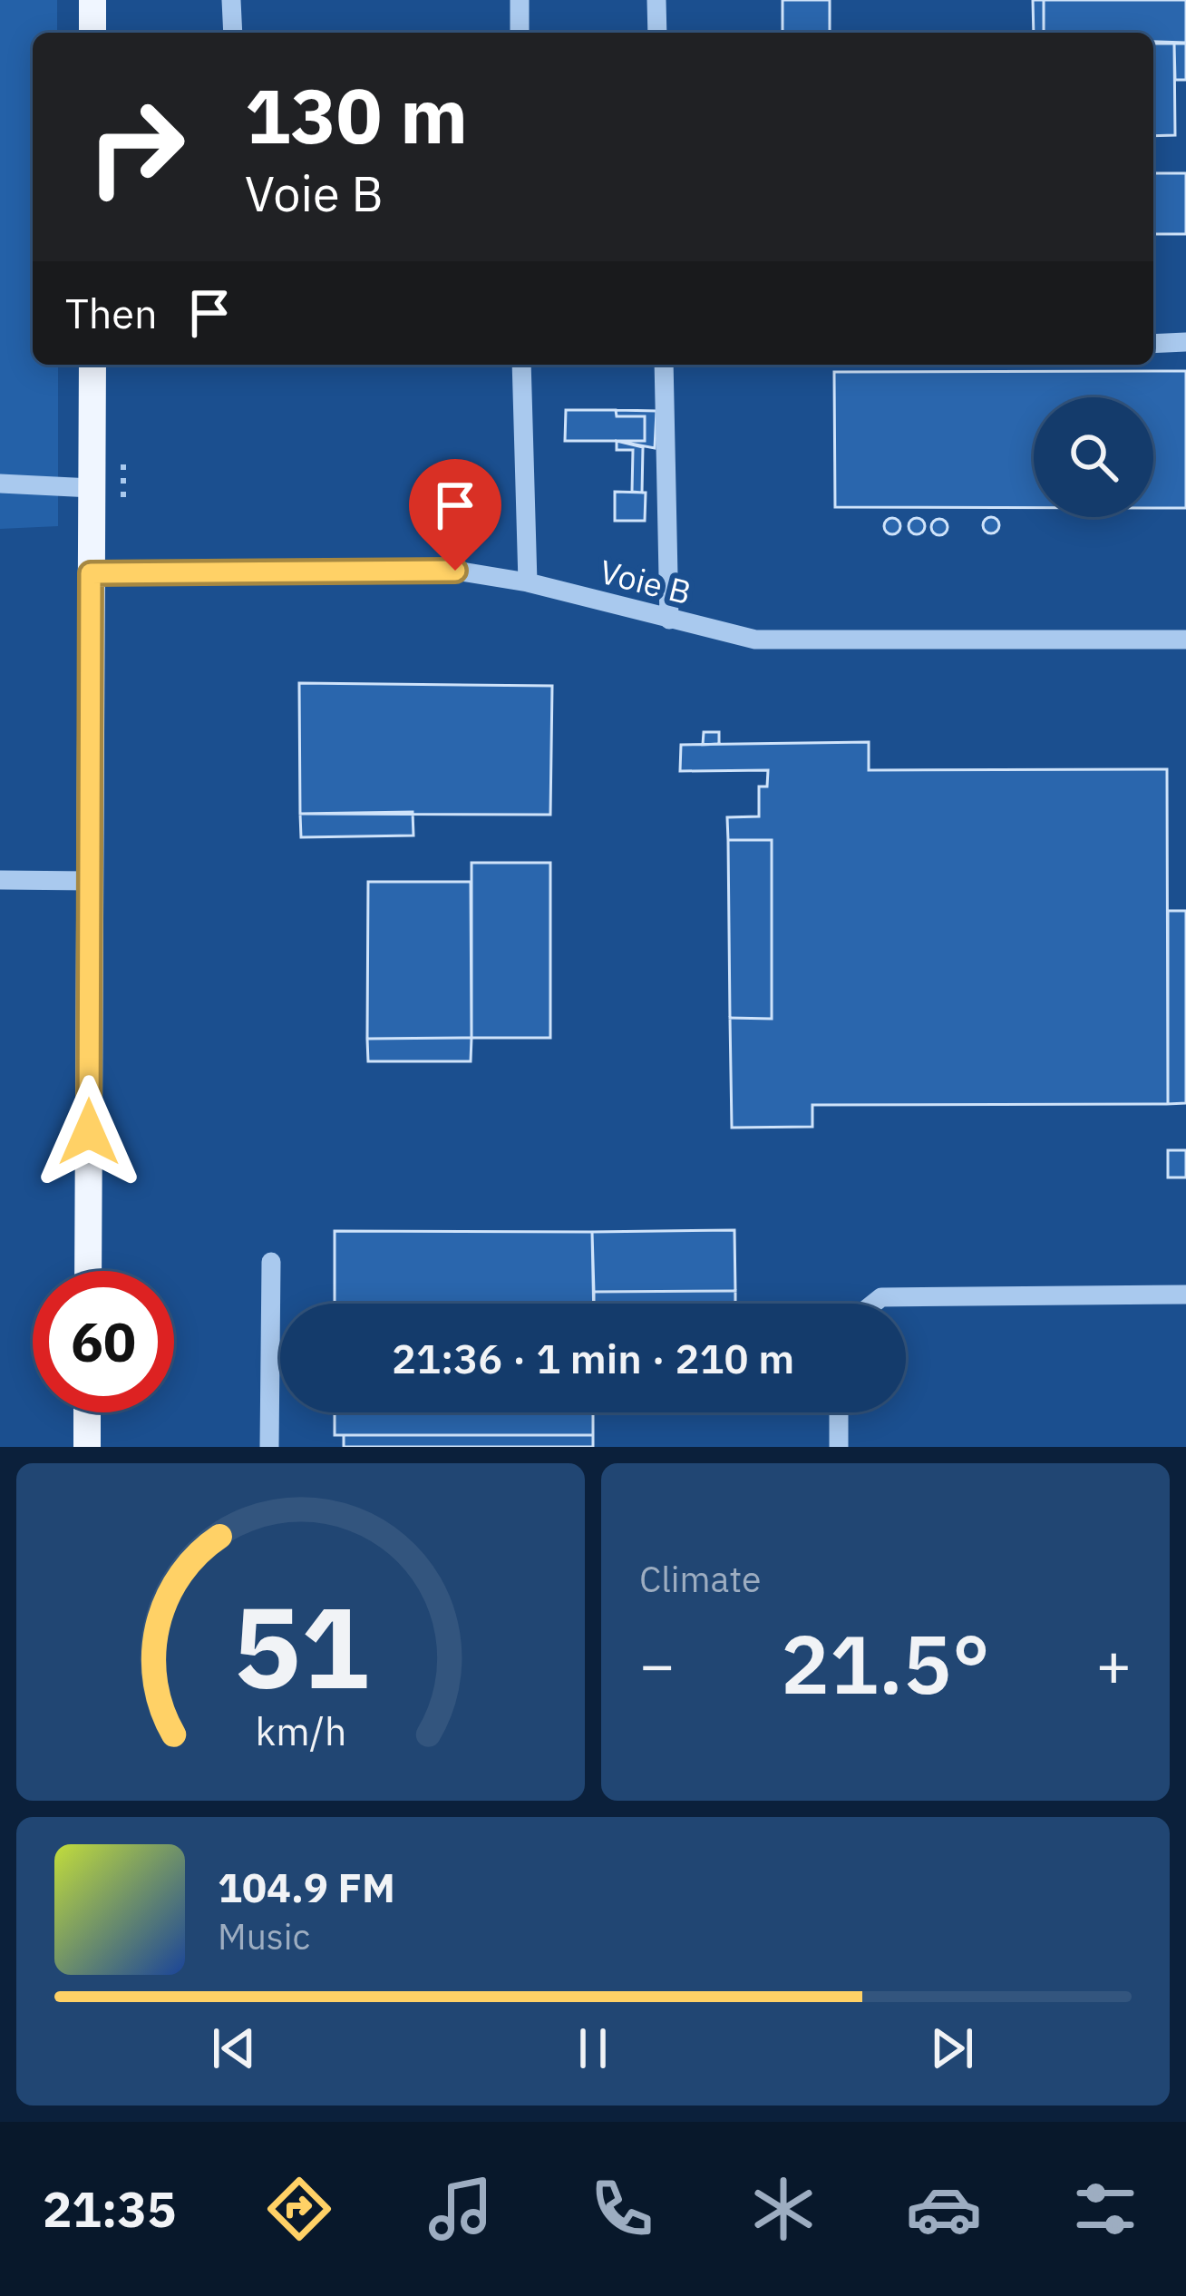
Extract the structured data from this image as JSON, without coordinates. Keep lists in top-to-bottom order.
{
  "streets": {
    "lane": ["Voie B"]
  },
  "page": {
    "turn": ["130 m", "Voie B"],
    "then": "Then",
    "limit": "60",
    "trip": "21:36 · 1 min · 210 m",
    "tile": "Climate",
    "heat": ["−", "21.5°", "+"],
    "song": ["104.9 FM", "Music"],
    "tabs": "21:35",
    "gauge": ["51", "km/h"]
  }
}
